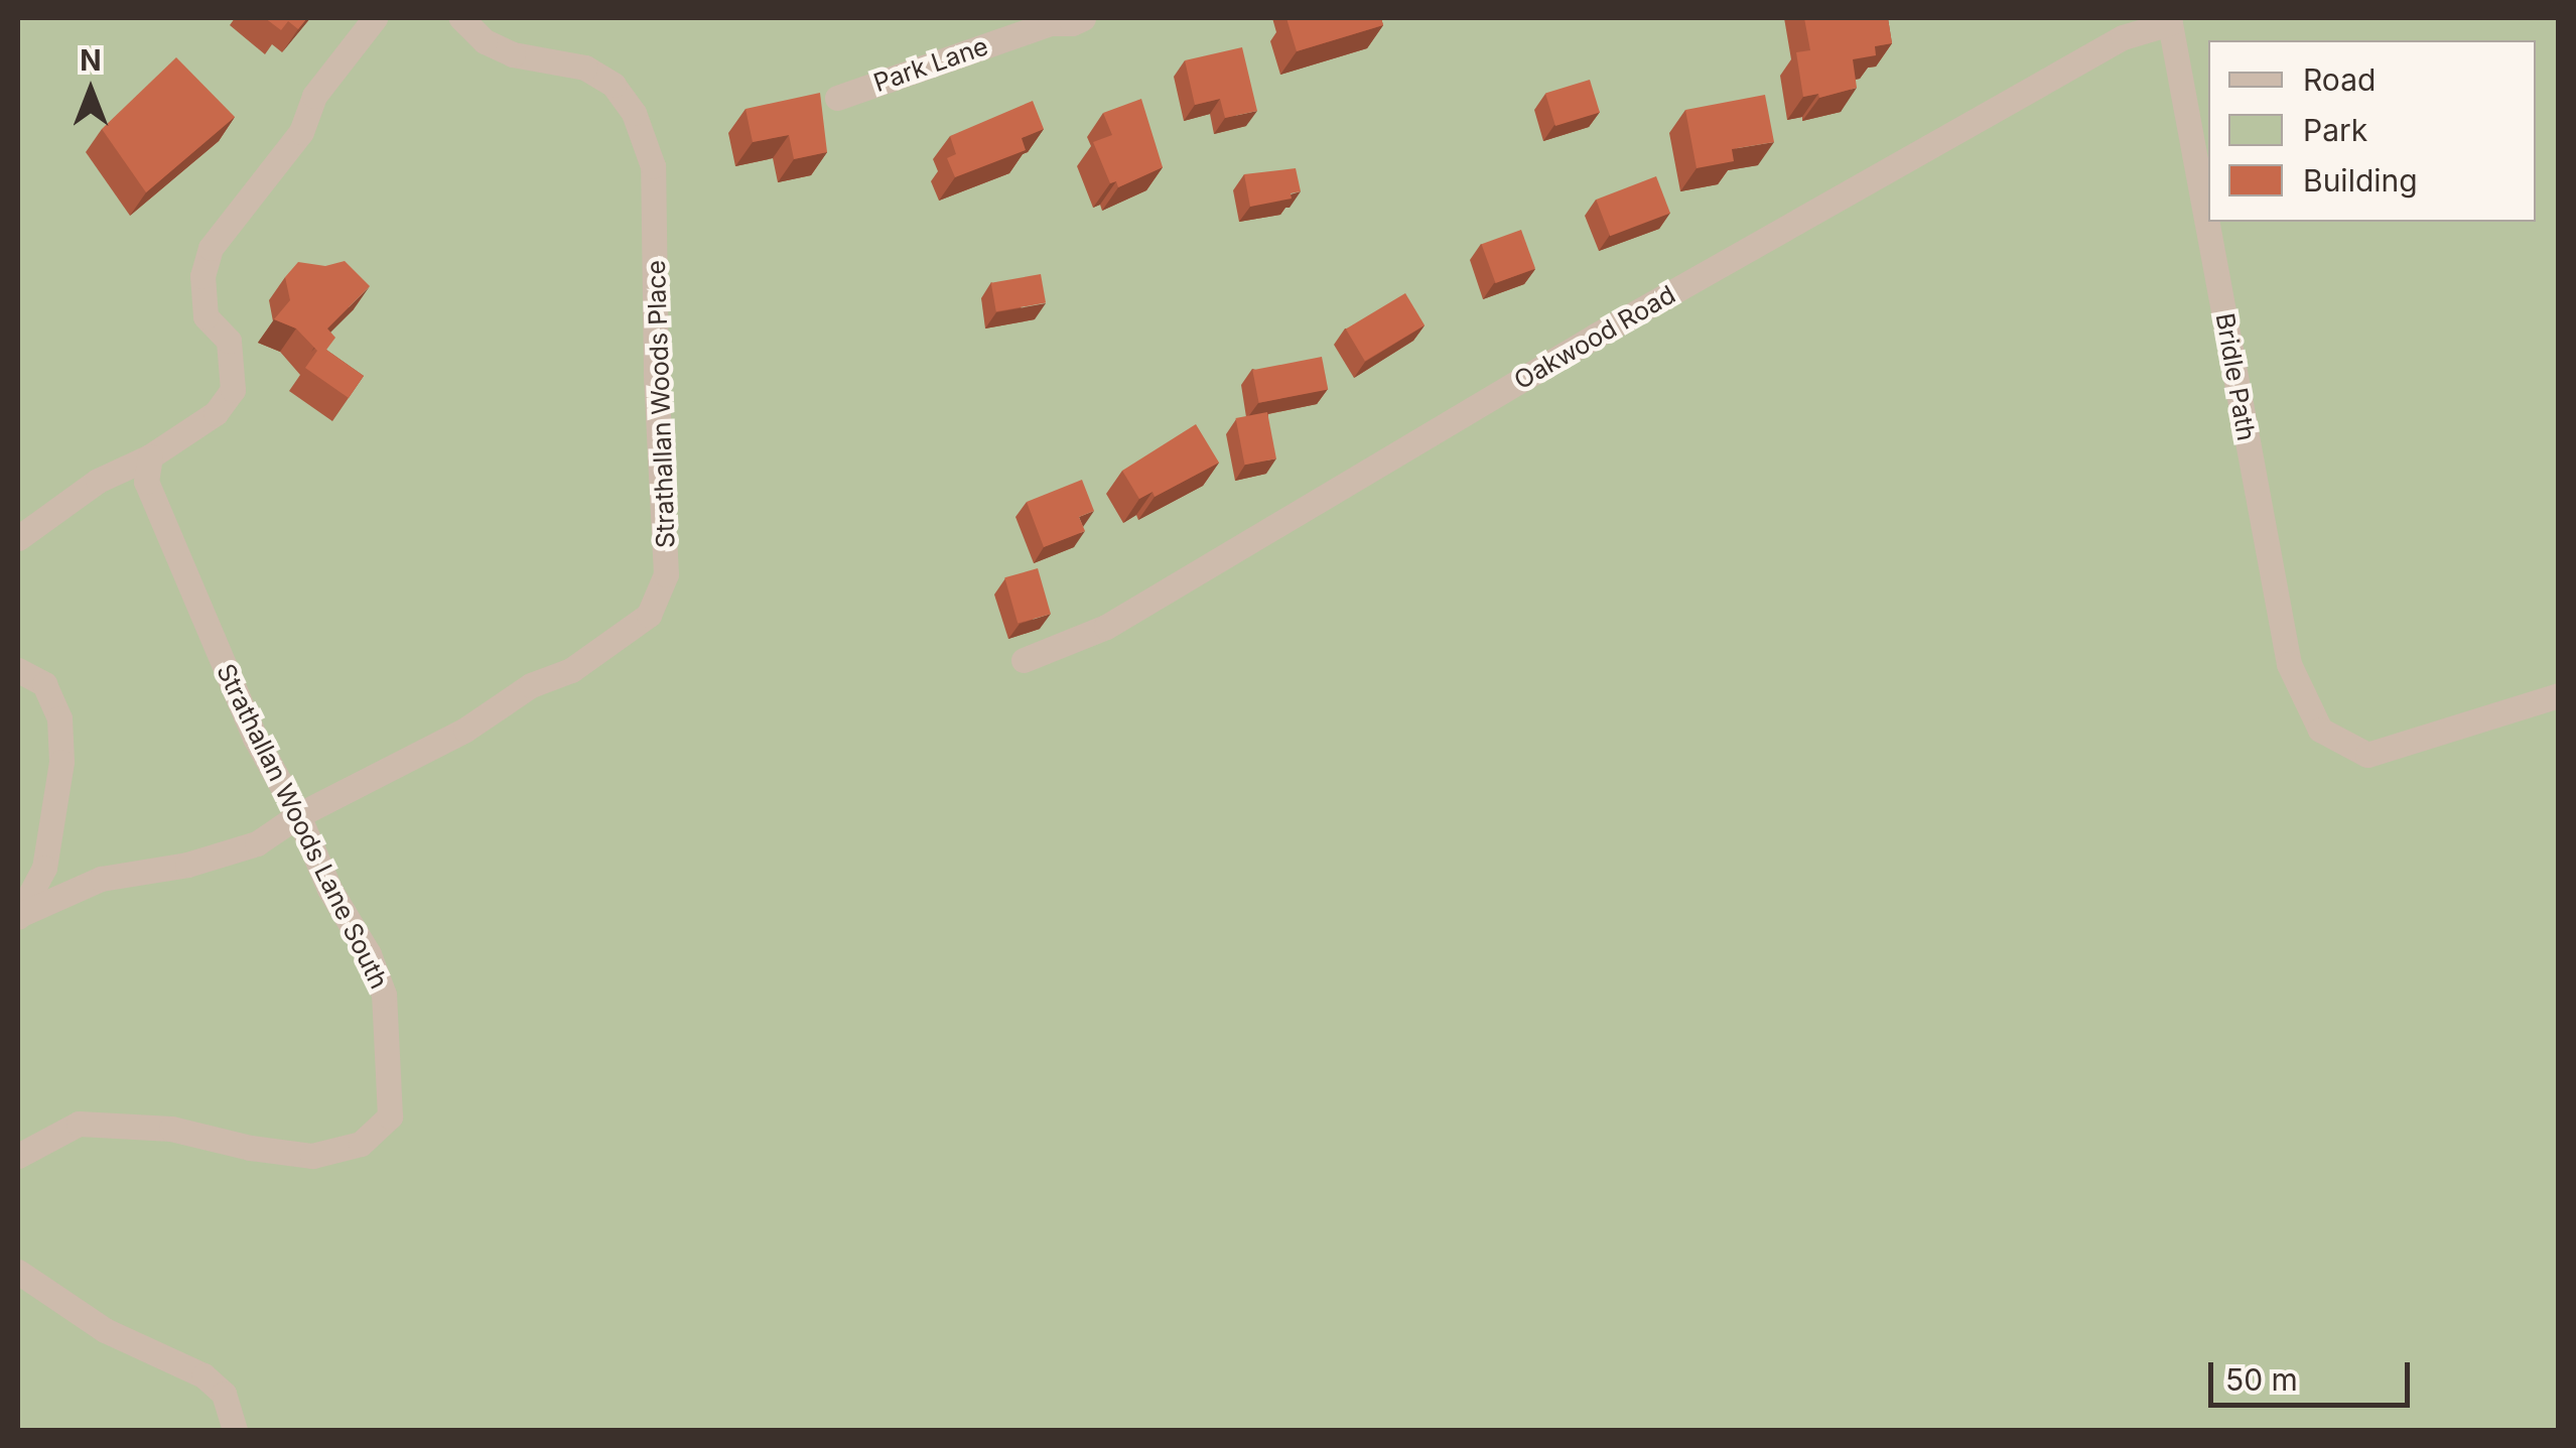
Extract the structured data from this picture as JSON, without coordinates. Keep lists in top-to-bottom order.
{
  "streets": {
    "street": [
      "Park Lane",
      "Oakwood Road",
      "Bridle Path",
      "Strathallan Woods Place",
      "Strathallan Woods Lane South"
    ]
  },
  "crossings": [
    ["Oakwood Road", "Bridle Path"],
    ["Strathallan Woods Place", "Strathallan Woods Lane South"]
  ],
  "legend": ["Road", "Park", "Building"],
  "scale_bar": "50 m",
  "north": "top"
}
